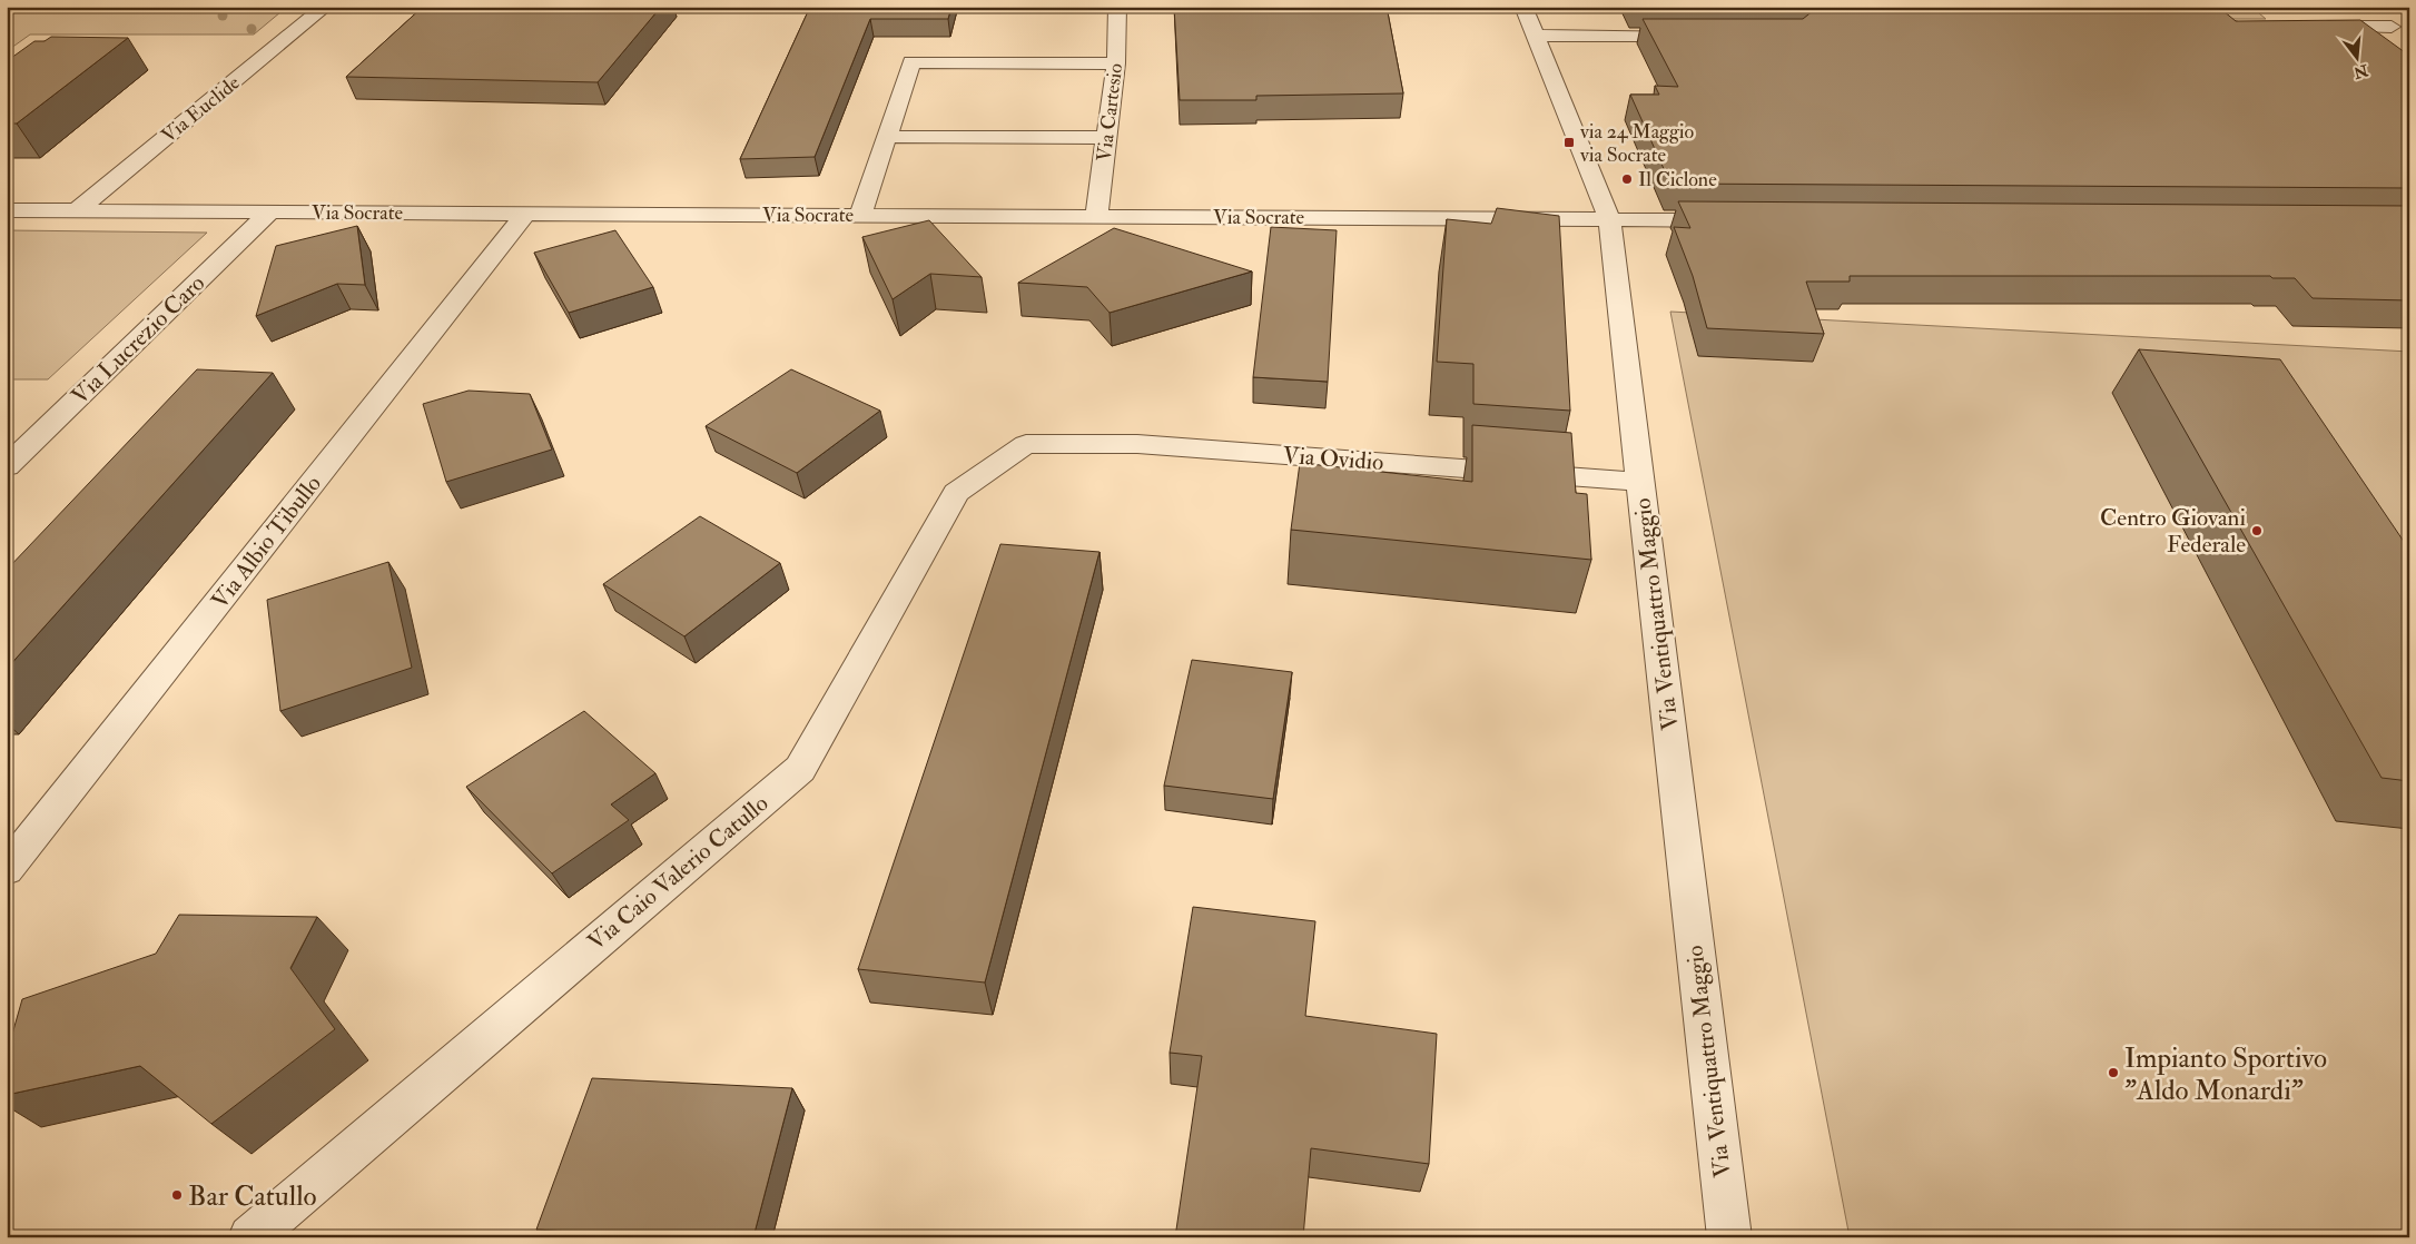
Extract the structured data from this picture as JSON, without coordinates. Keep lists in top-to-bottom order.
{
  "streets": {
    "street": [
      "Via Euclide",
      "Via Cartesio",
      "Via Socrate",
      "Via Lucrezio Caro",
      "Via Ovidio",
      "Via Albio Tibullo",
      "Via Ventiquattro Maggio",
      "Via Caio Valerio Catullo"
    ]
  },
  "crossings": [
    ["Via Euclide", "Via Socrate"],
    ["Via Cartesio", "Via Socrate"],
    ["Via Socrate", "Via Lucrezio Caro"],
    ["Via Socrate", "Via Albio Tibullo"],
    ["Via Socrate", "Via Ventiquattro Maggio"],
    ["Via Ovidio", "Via Ventiquattro Maggio"],
    ["Via Ovidio", "Via Caio Valerio Catullo"]
  ],
  "places": {
    "transit": ["via 24 Maggio via Socrate"],
    "other": [
      "Il Ciclone",
      "Centro Giovani Federale",
      "Impianto Sportivo \"Aldo Monardi\"",
      "Bar Catullo"
    ]
  },
  "north": "bottom"
}
